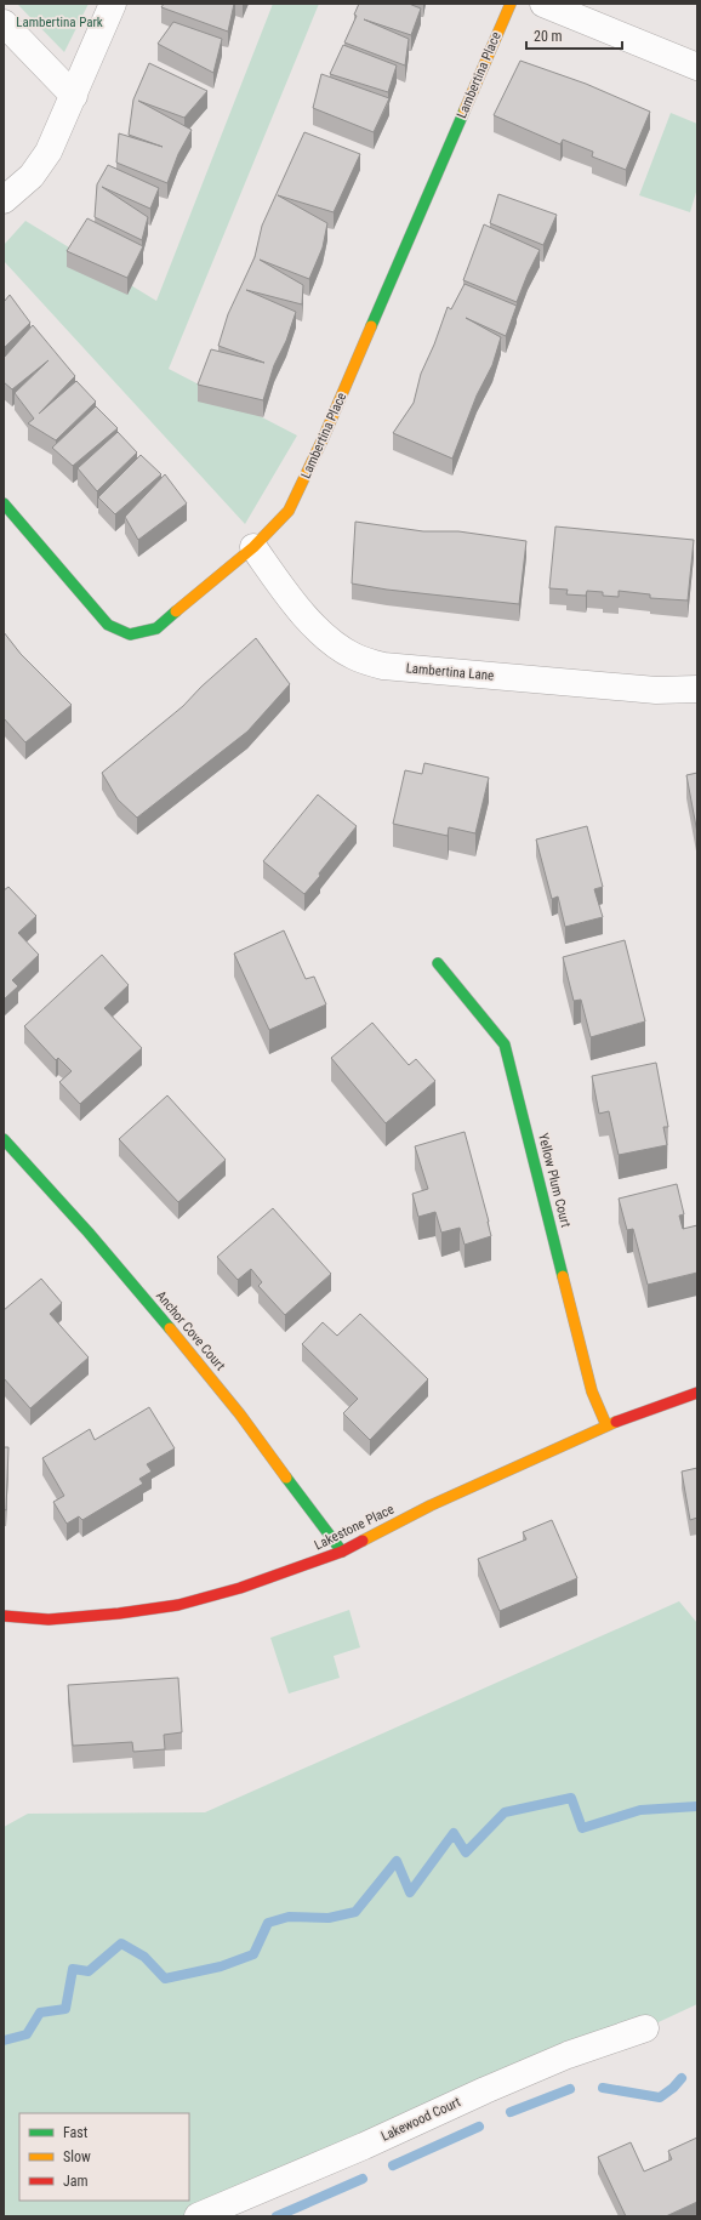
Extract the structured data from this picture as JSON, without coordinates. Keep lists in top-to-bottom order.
{
  "streets": {
    "street": [
      "Lambertina Place",
      "Lambertina Lane",
      "Yellow Plum Court",
      "Anchor Cove Court",
      "Lakestone Place",
      "Lakewood Court"
    ]
  },
  "crossings": [
    ["Lambertina Place", "Lambertina Lane"],
    ["Yellow Plum Court", "Lakestone Place"],
    ["Anchor Cove Court", "Lakestone Place"]
  ],
  "parks": ["Lambertina Park"],
  "legend": ["Fast", "Slow", "Jam"],
  "scale_bar": "20 m"
}
